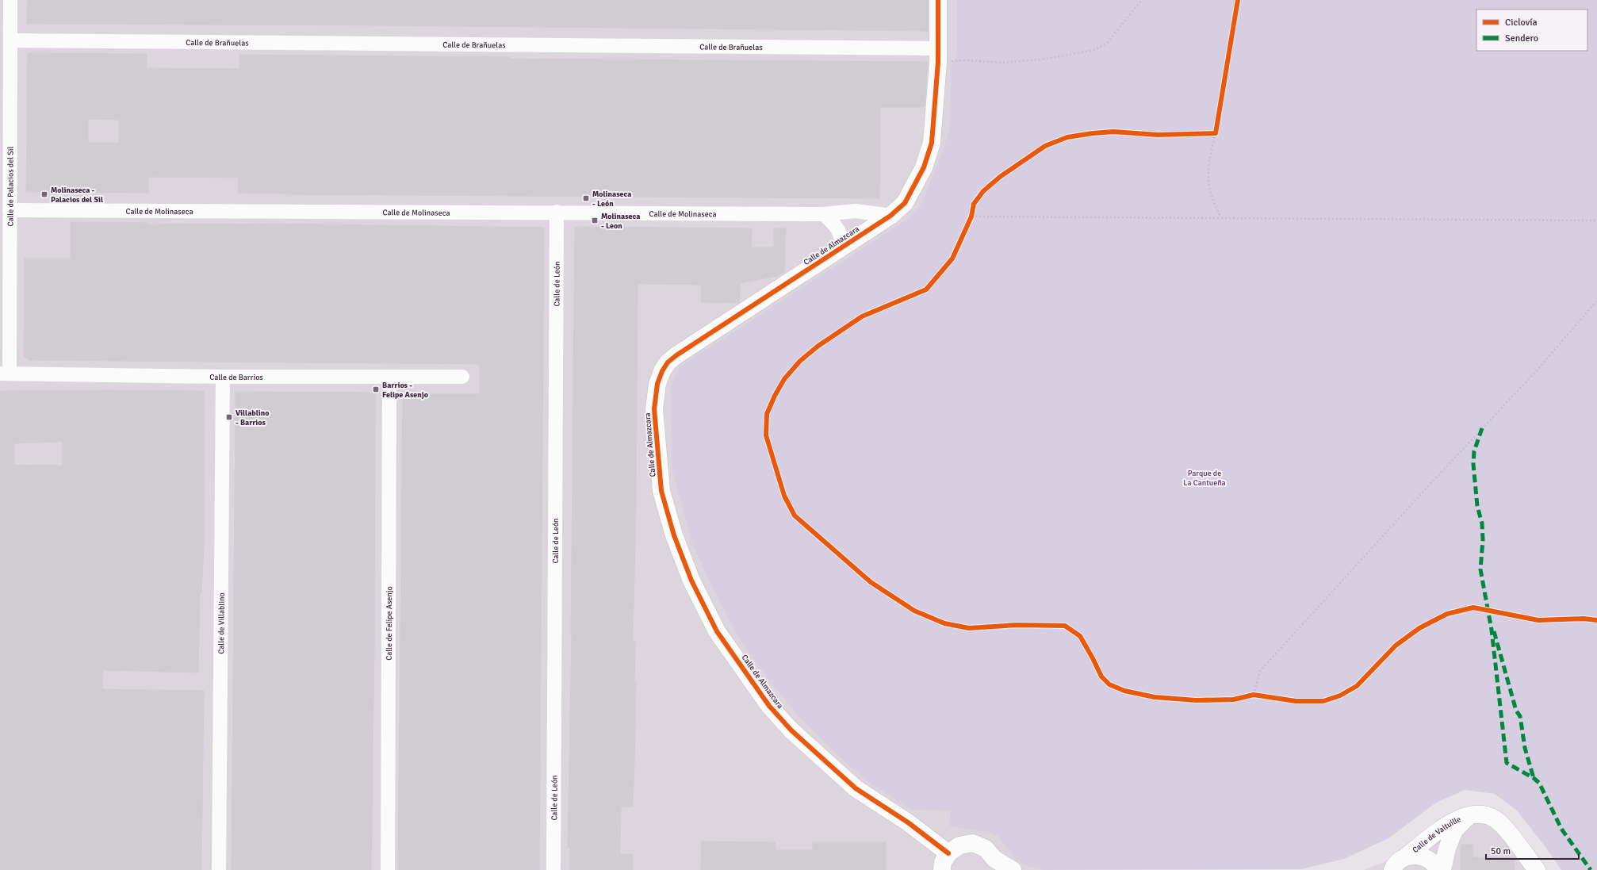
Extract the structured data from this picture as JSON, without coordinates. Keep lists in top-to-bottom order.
{
  "streets": {
    "street": [
      "Calle de Brañuelas",
      "Calle de Palacios del Sil",
      "Calle de Molinaseca",
      "Calle de Almazcara",
      "Calle de León",
      "Calle de Barrios",
      "Calle de Villablino",
      "Calle de Felipe Asenjo",
      "Calle de Valtuílle"
    ]
  },
  "crossings": [
    ["Calle de Brañuelas", "Calle de Palacios del Sil"],
    ["Calle de Brañuelas", "Calle de Almazcara"],
    ["Calle de Palacios del Sil", "Calle de Molinaseca"],
    ["Calle de Palacios del Sil", "Calle de Barrios"],
    ["Calle de Molinaseca", "Calle de Almazcara"],
    ["Calle de Molinaseca", "Calle de León"],
    ["Calle de Barrios", "Calle de Villablino"],
    ["Calle de Barrios", "Calle de Felipe Asenjo"]
  ],
  "parks": ["Parque de La Cantueña"],
  "places": {
    "transit": [
      "Molinaseca - Palacios del Sil",
      "Molinaseca - León",
      "Molinaseca - Leon",
      "Barrios - Felipe Asenjo",
      "Villablino - Barrios"
    ]
  },
  "legend": ["Ciclovía", "Sendero"],
  "scale_bar": "50 m"
}
